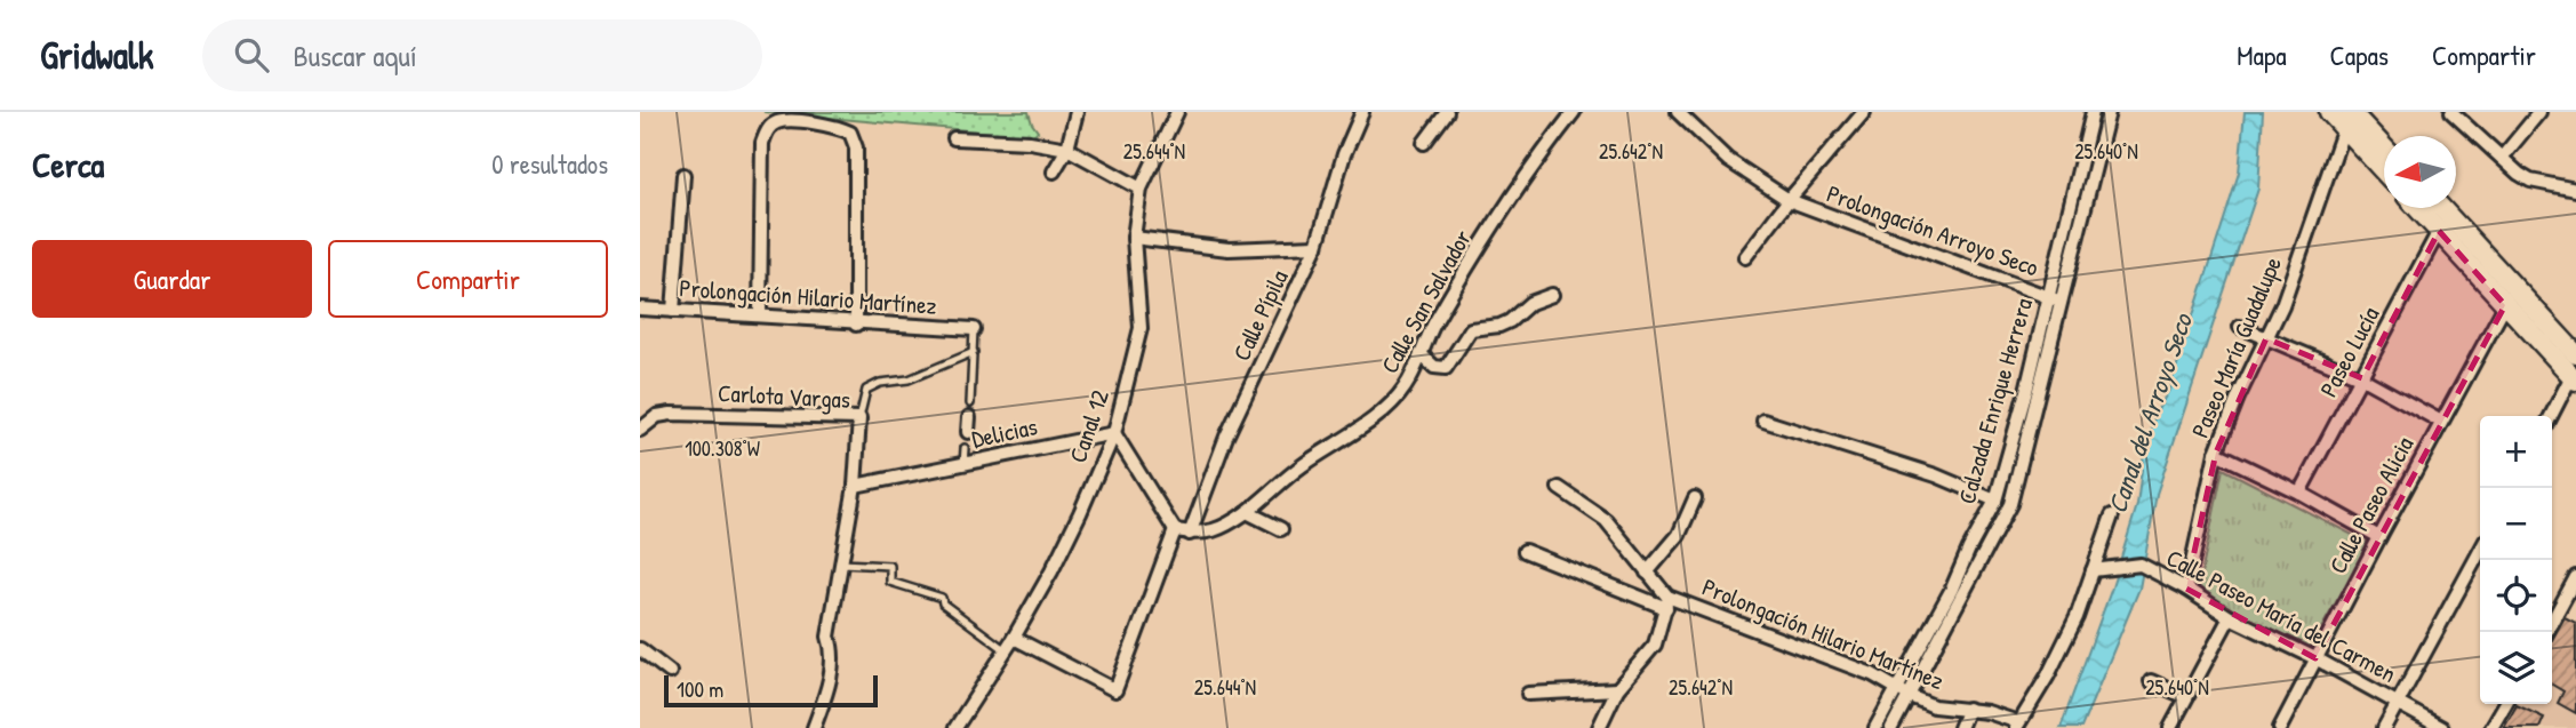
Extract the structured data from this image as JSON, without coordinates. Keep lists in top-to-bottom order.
{
  "streets": {
    "street": [
      "Prolongación Arroyo Seco",
      "Prolongación Hilario Martínez",
      "Calle San Salvador",
      "Calle Pípila",
      "Paseo María Guadalupe",
      "Paseo Lucía",
      "Carlota Vargas",
      "Calzada Enrique Herrera",
      "Canal 12",
      "Delicias",
      "Calle Paseo Alicia",
      "Calle Paseo María del Carmen"
    ]
  },
  "crossings": [
    ["Prolongación Arroyo Seco", "Calzada Enrique Herrera"],
    ["Prolongación Hilario Martínez", "Calzada Enrique Herrera"],
    ["Calle San Salvador", "Calle Pípila"],
    ["Paseo María Guadalupe", "Calle Paseo María del Carmen"],
    ["Carlota Vargas", "Delicias"],
    ["Canal 12", "Delicias"],
    ["Calle Paseo Alicia", "Calle Paseo María del Carmen"]
  ],
  "water": ["Canal del Arroyo Seco"],
  "scale_bar": "100 m",
  "north": "left",
  "page": {
    "header": "Gridwalk",
    "search": "Buscar aquí",
    "nav": ["Mapa", "Capas", "Compartir"],
    "heading": ["Cerca", "0 resultados"],
    "buttons": ["Guardar", "Compartir"],
    "map_buttons": ["+", "−"],
    "scale": "100 m"
  },
  "coordinates": [
    "25.644°N",
    "25.642°N",
    "25.640°N",
    "100.308°W"
  ]
}
